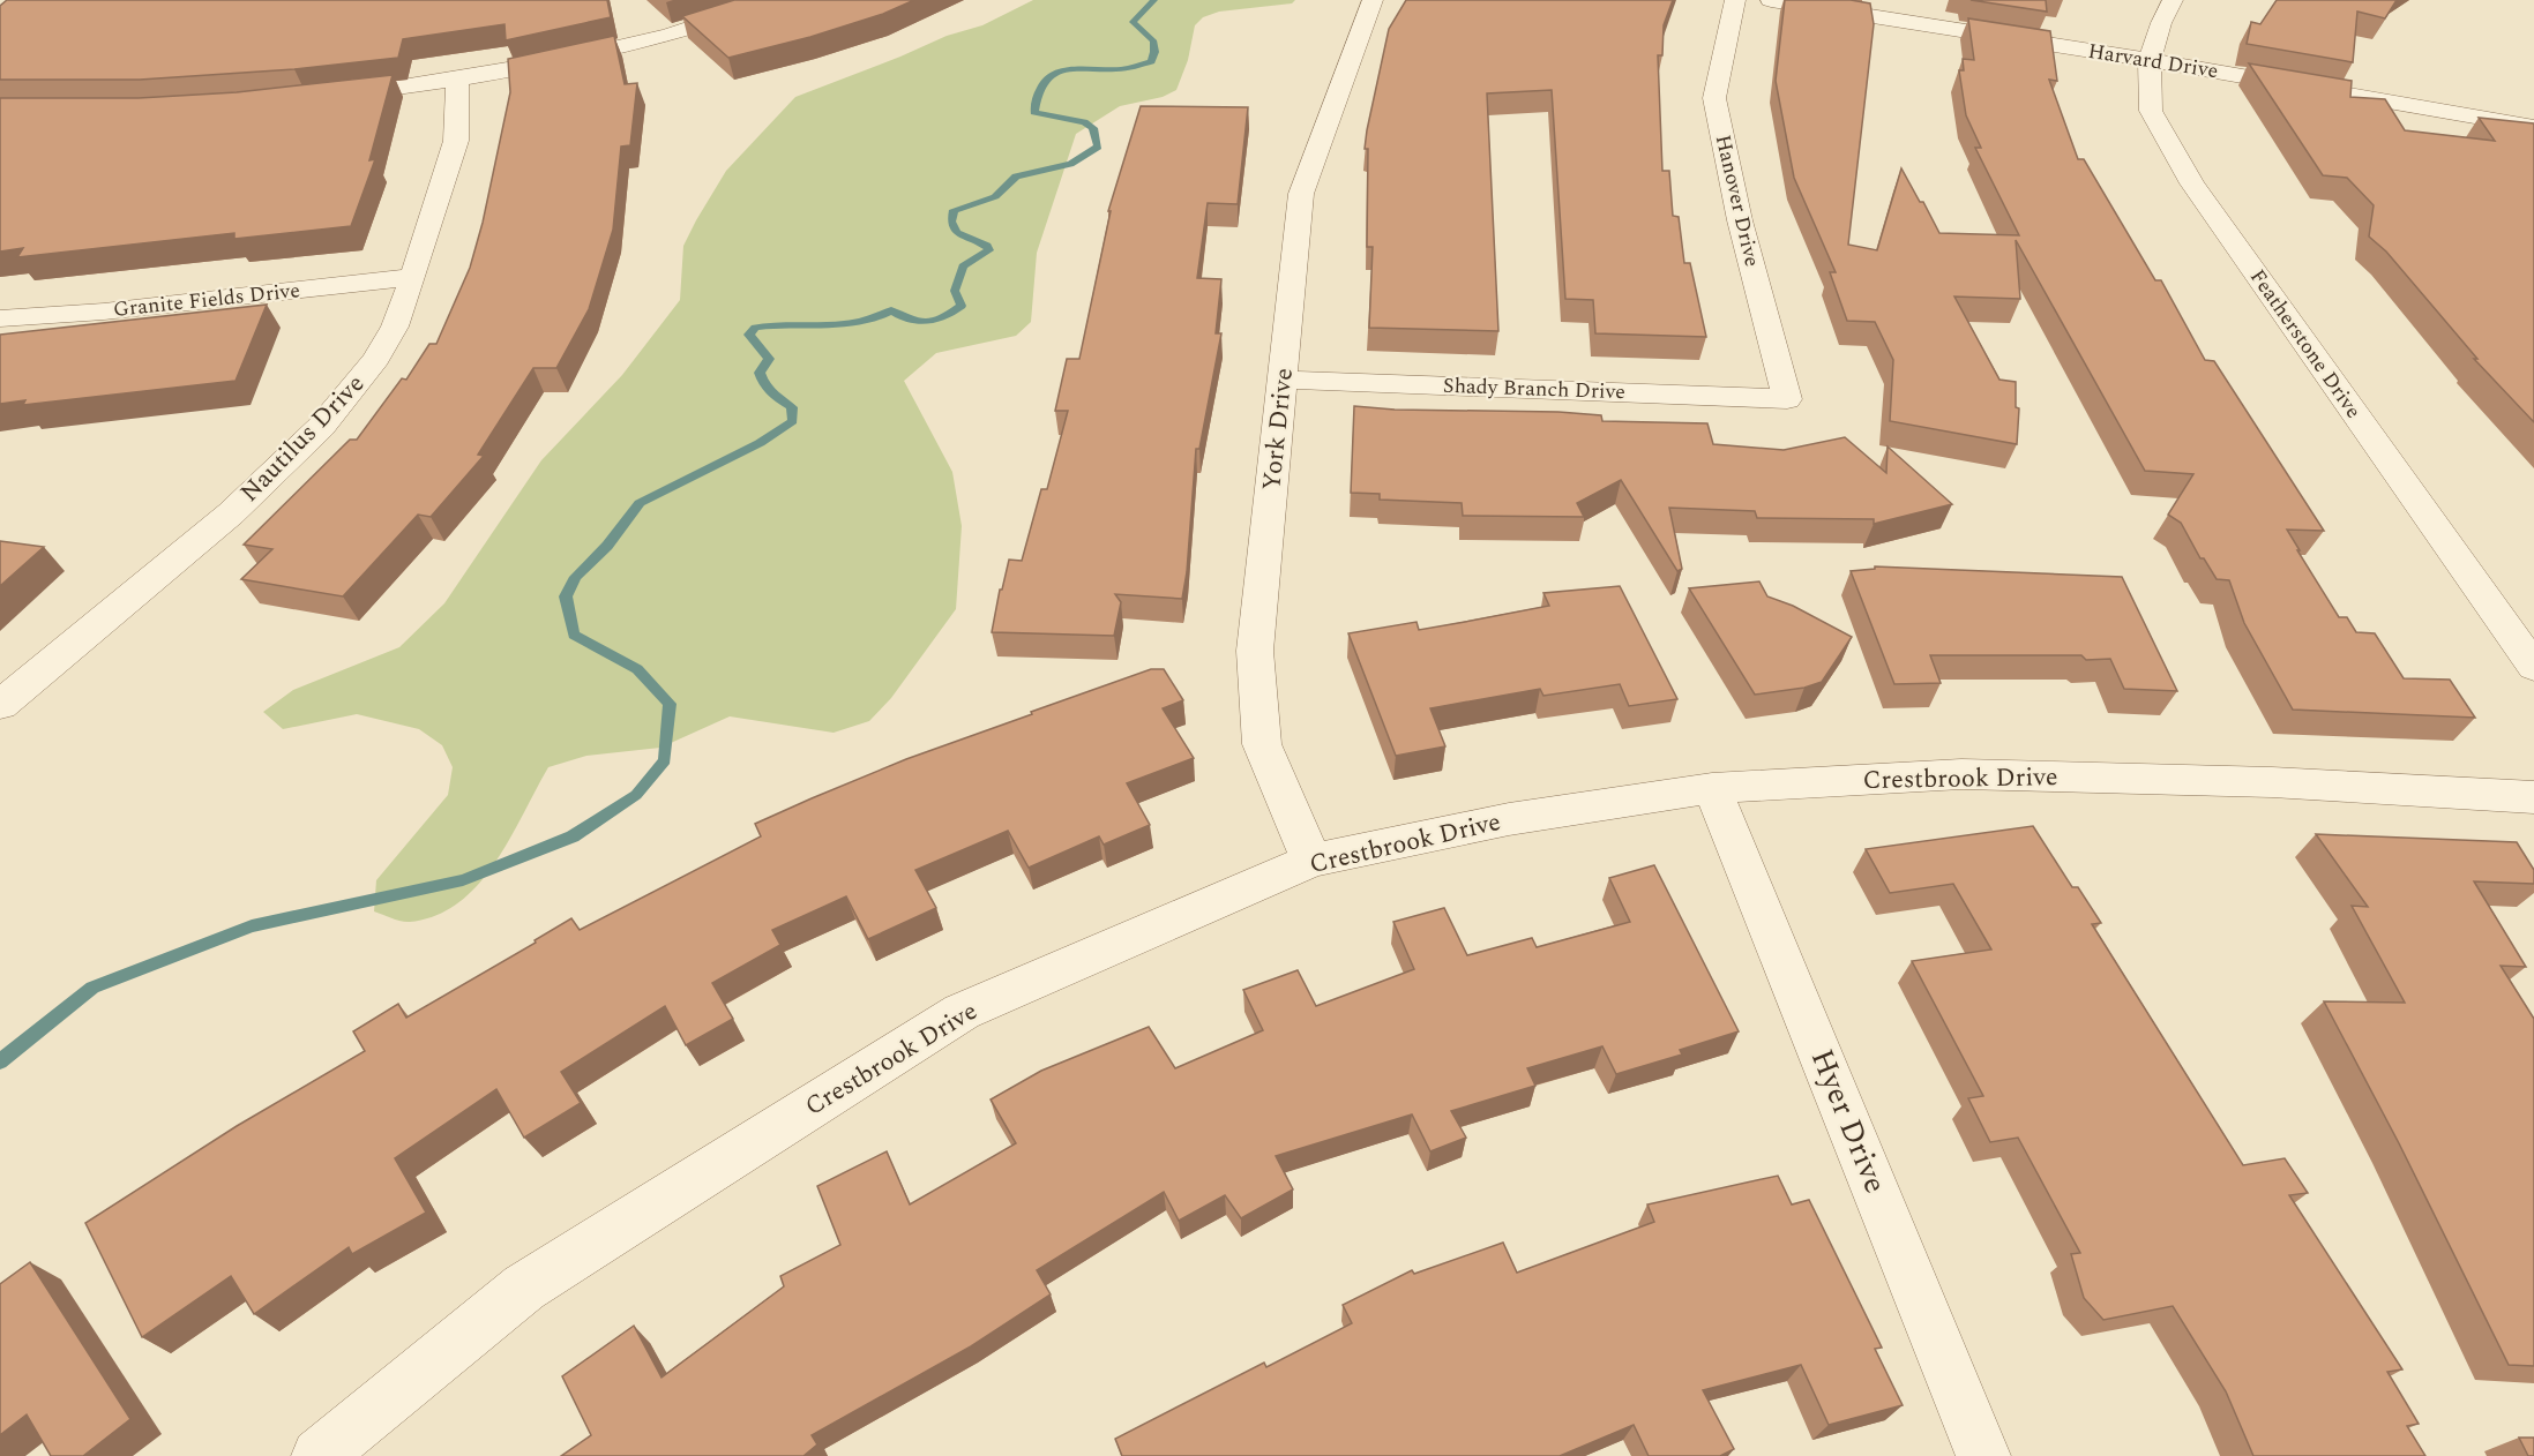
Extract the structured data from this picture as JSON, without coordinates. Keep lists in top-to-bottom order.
{
  "streets": {
    "street": [
      "Harvard Drive",
      "Hanover Drive",
      "Granite Fields Drive",
      "Featherstone Drive",
      "Shady Branch Drive",
      "York Drive",
      "Nautilus Drive",
      "Crestbrook Drive",
      "Hyer Drive"
    ]
  },
  "crossings": [
    ["Harvard Drive", "Featherstone Drive"],
    ["Hanover Drive", "Shady Branch Drive"],
    ["Granite Fields Drive", "Nautilus Drive"],
    ["Shady Branch Drive", "York Drive"],
    ["York Drive", "Crestbrook Drive"],
    ["Crestbrook Drive", "Hyer Drive"]
  ]
}
